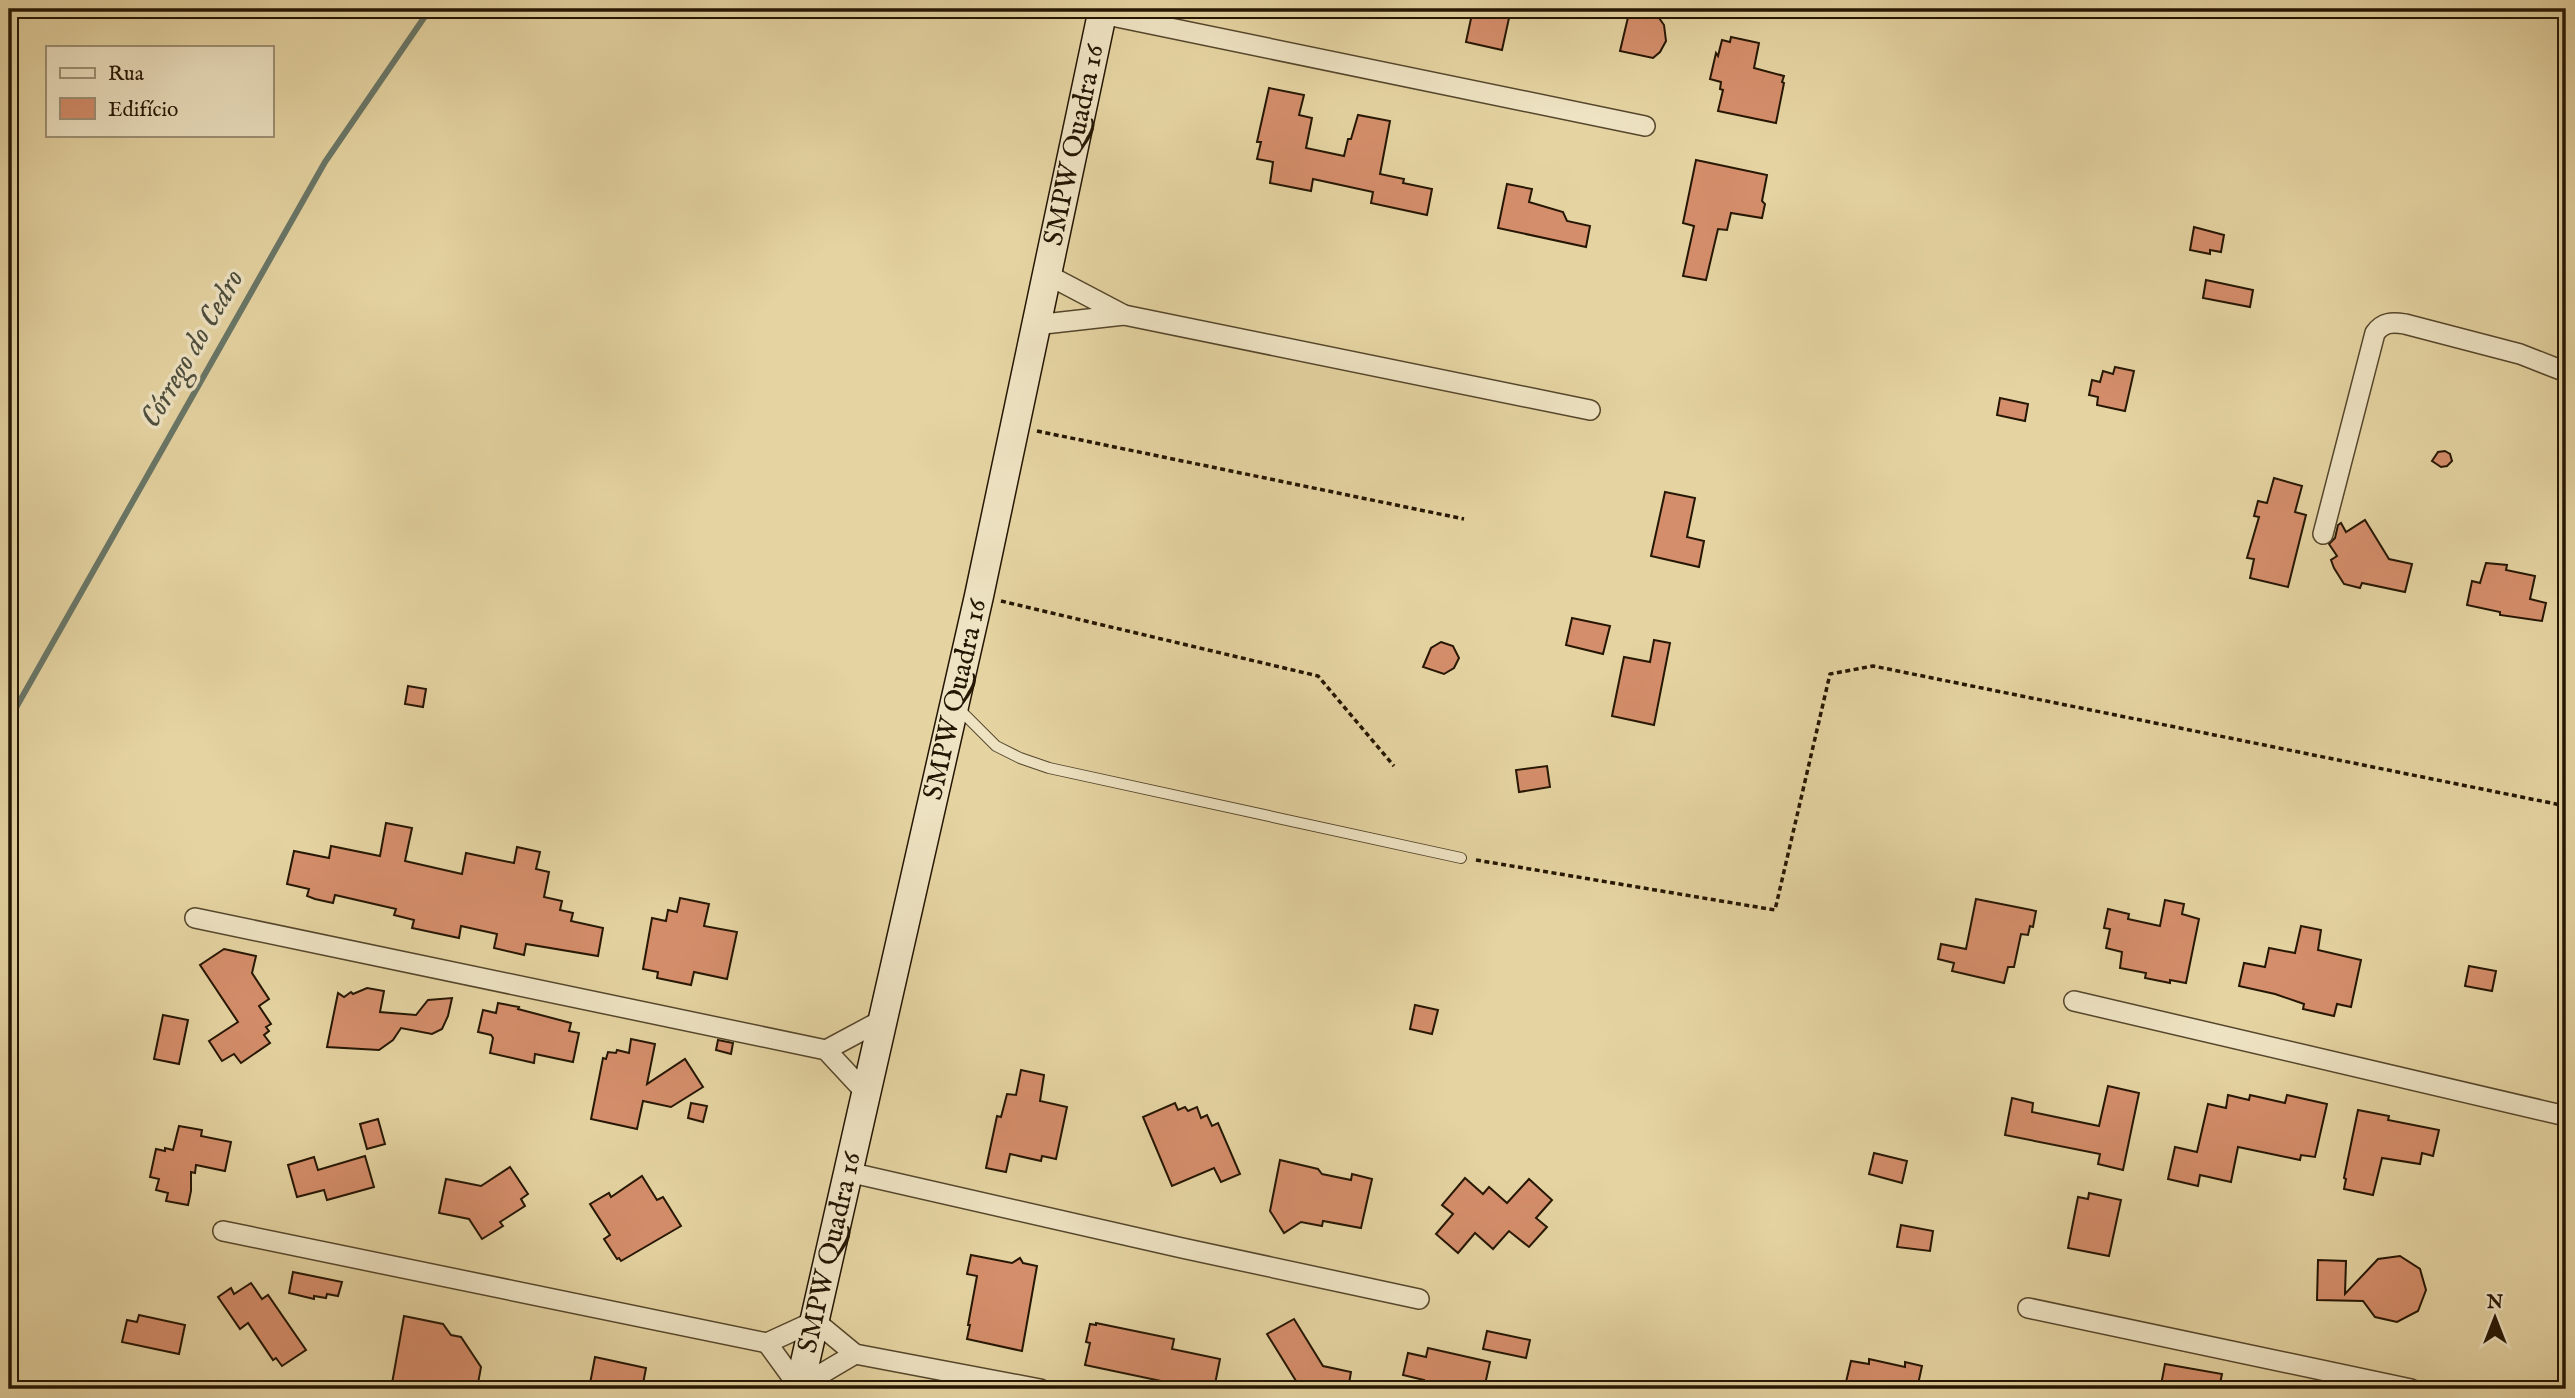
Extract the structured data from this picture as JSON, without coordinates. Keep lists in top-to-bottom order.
{
  "streets": {
    "street": ["SMPW Quadra 16"]
  },
  "water": ["Córrego do Cedro"],
  "legend": ["Rua", "Edifício"],
  "north": "top"
}
